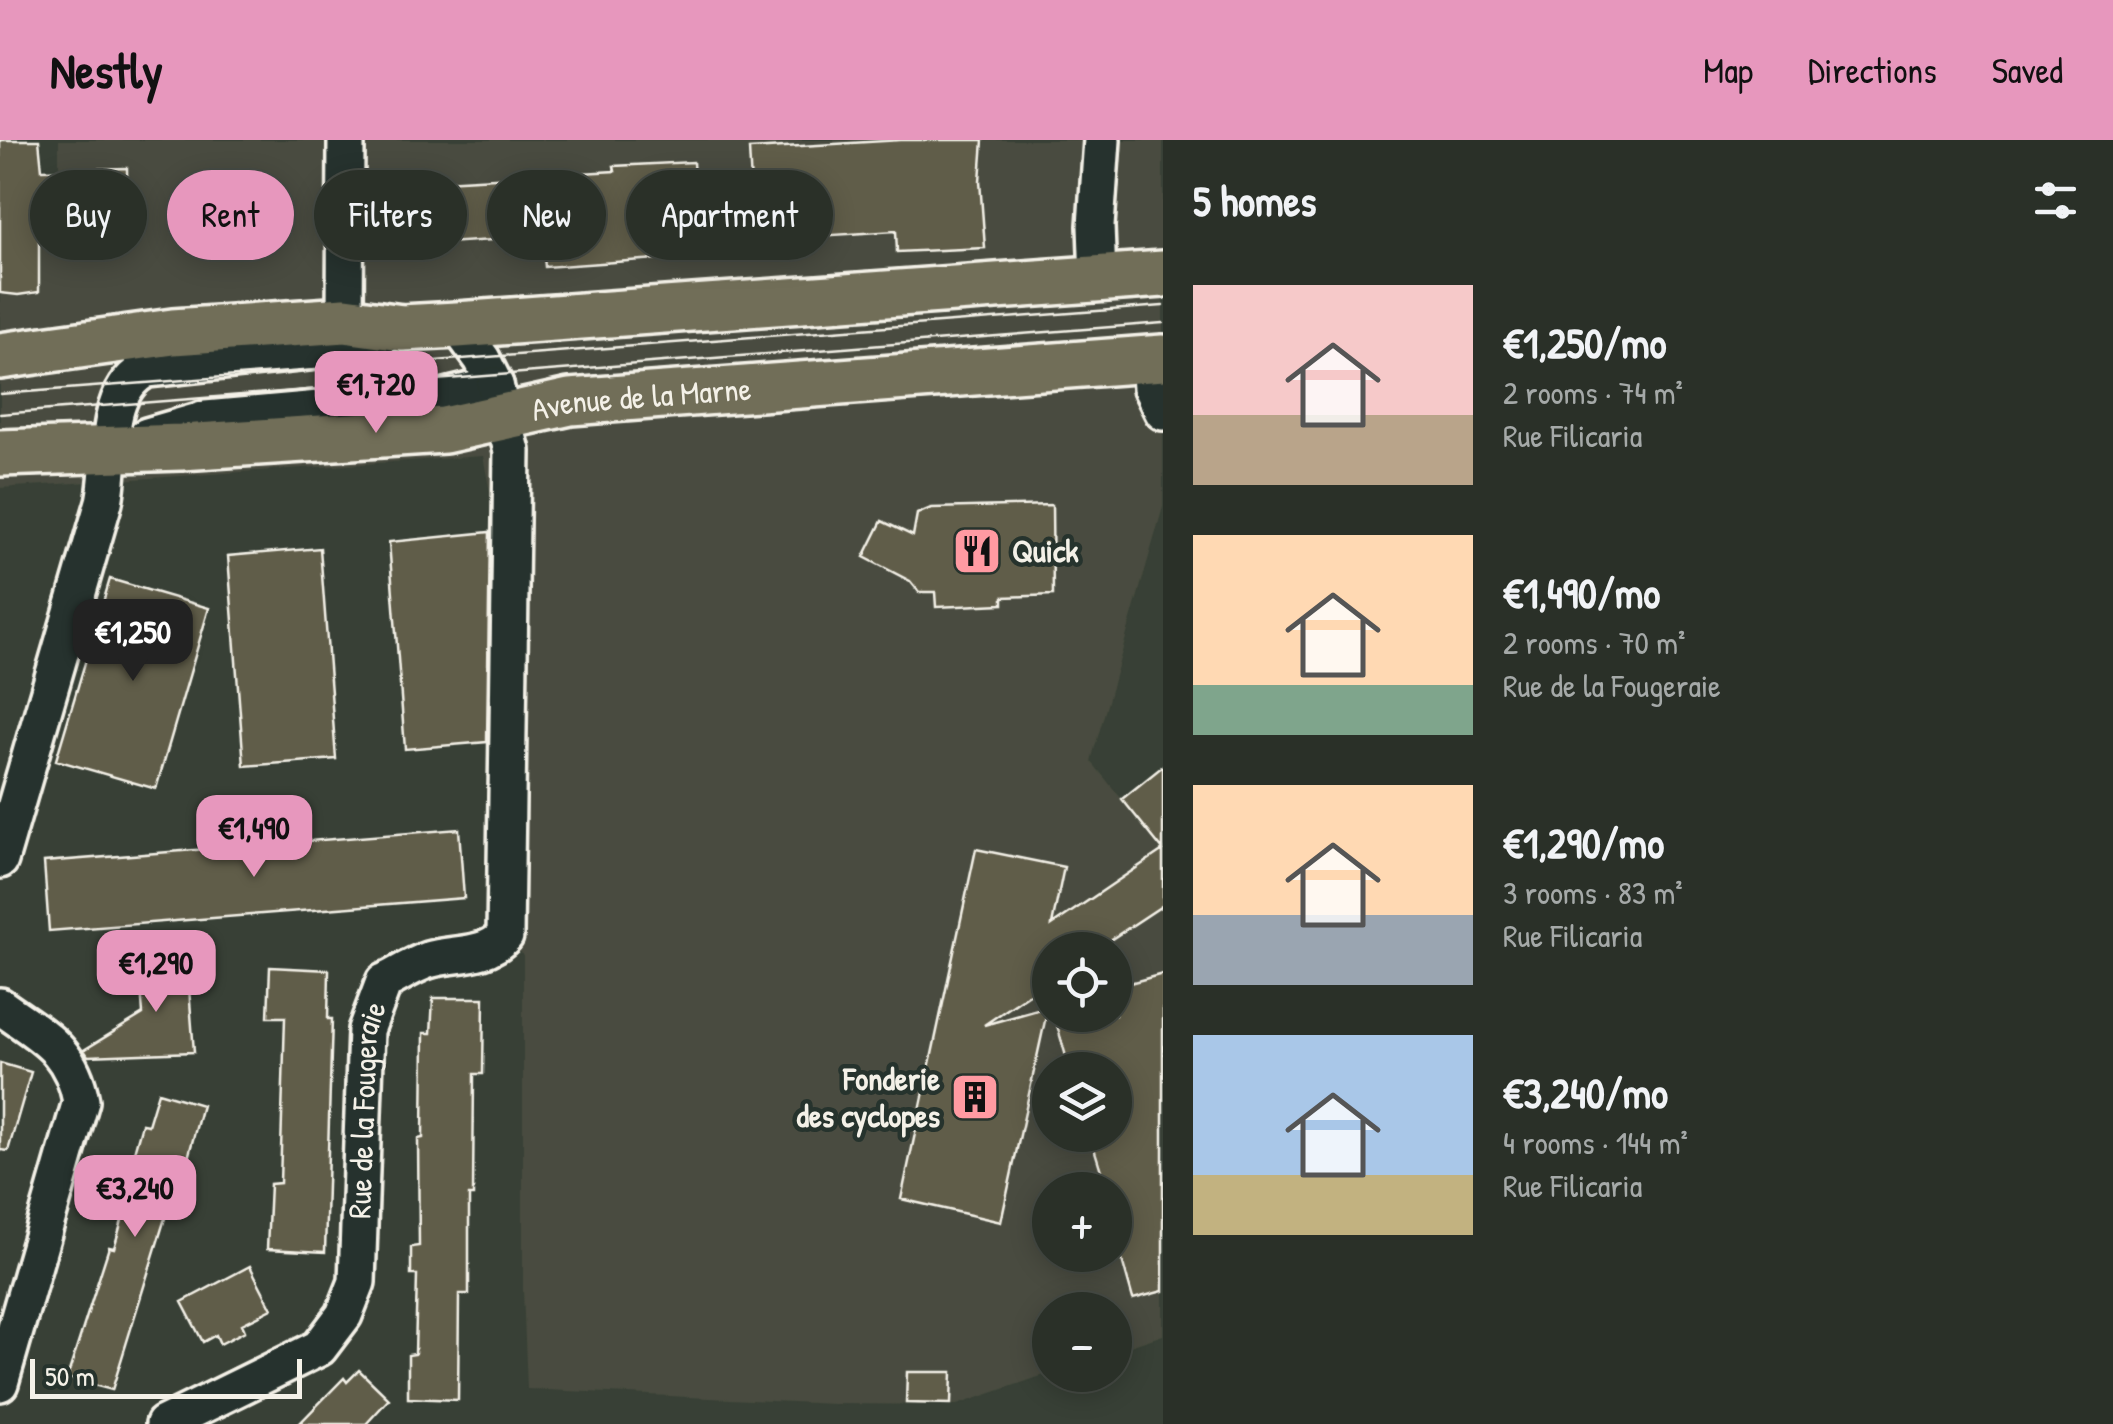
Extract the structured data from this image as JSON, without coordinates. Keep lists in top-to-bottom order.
{
  "streets": {
    "main road": ["Avenue de la Marne"],
    "street": ["Rue de la Fougeraie"]
  },
  "crossings": [
    ["Avenue de la Marne", "Rue de la Fougeraie"]
  ],
  "places": {
    "restaurant": ["Quick"],
    "building": ["Fonderie des cyclopes"]
  },
  "scale_bar": "50 m",
  "page": {
    "header": "Nestly",
    "nav": ["Map", "Directions", "Saved"],
    "heading": "5 homes",
    "chip": [
      "Buy",
      "Rent",
      "Filters",
      "New",
      "Apartment"
    ],
    "list": [
      {
        "name": "€1,250/mo",
        "note": "2 rooms · 74 m² · Rue Filicaria"
      },
      {
        "name": "€1,490/mo",
        "note": "2 rooms · 70 m² · Rue de la Fougeraie"
      },
      {
        "name": "€1,290/mo",
        "note": "3 rooms · 83 m² · Rue Filicaria"
      },
      {
        "name": "€3,240/mo",
        "note": "4 rooms · 144 m² · Rue Filicaria"
      }
    ],
    "price": [
      "€1,720",
      "€1,250",
      "€1,490",
      "€1,290",
      "€3,240"
    ],
    "map_buttons": ["+", "−"],
    "scale": "50 m"
  }
}
